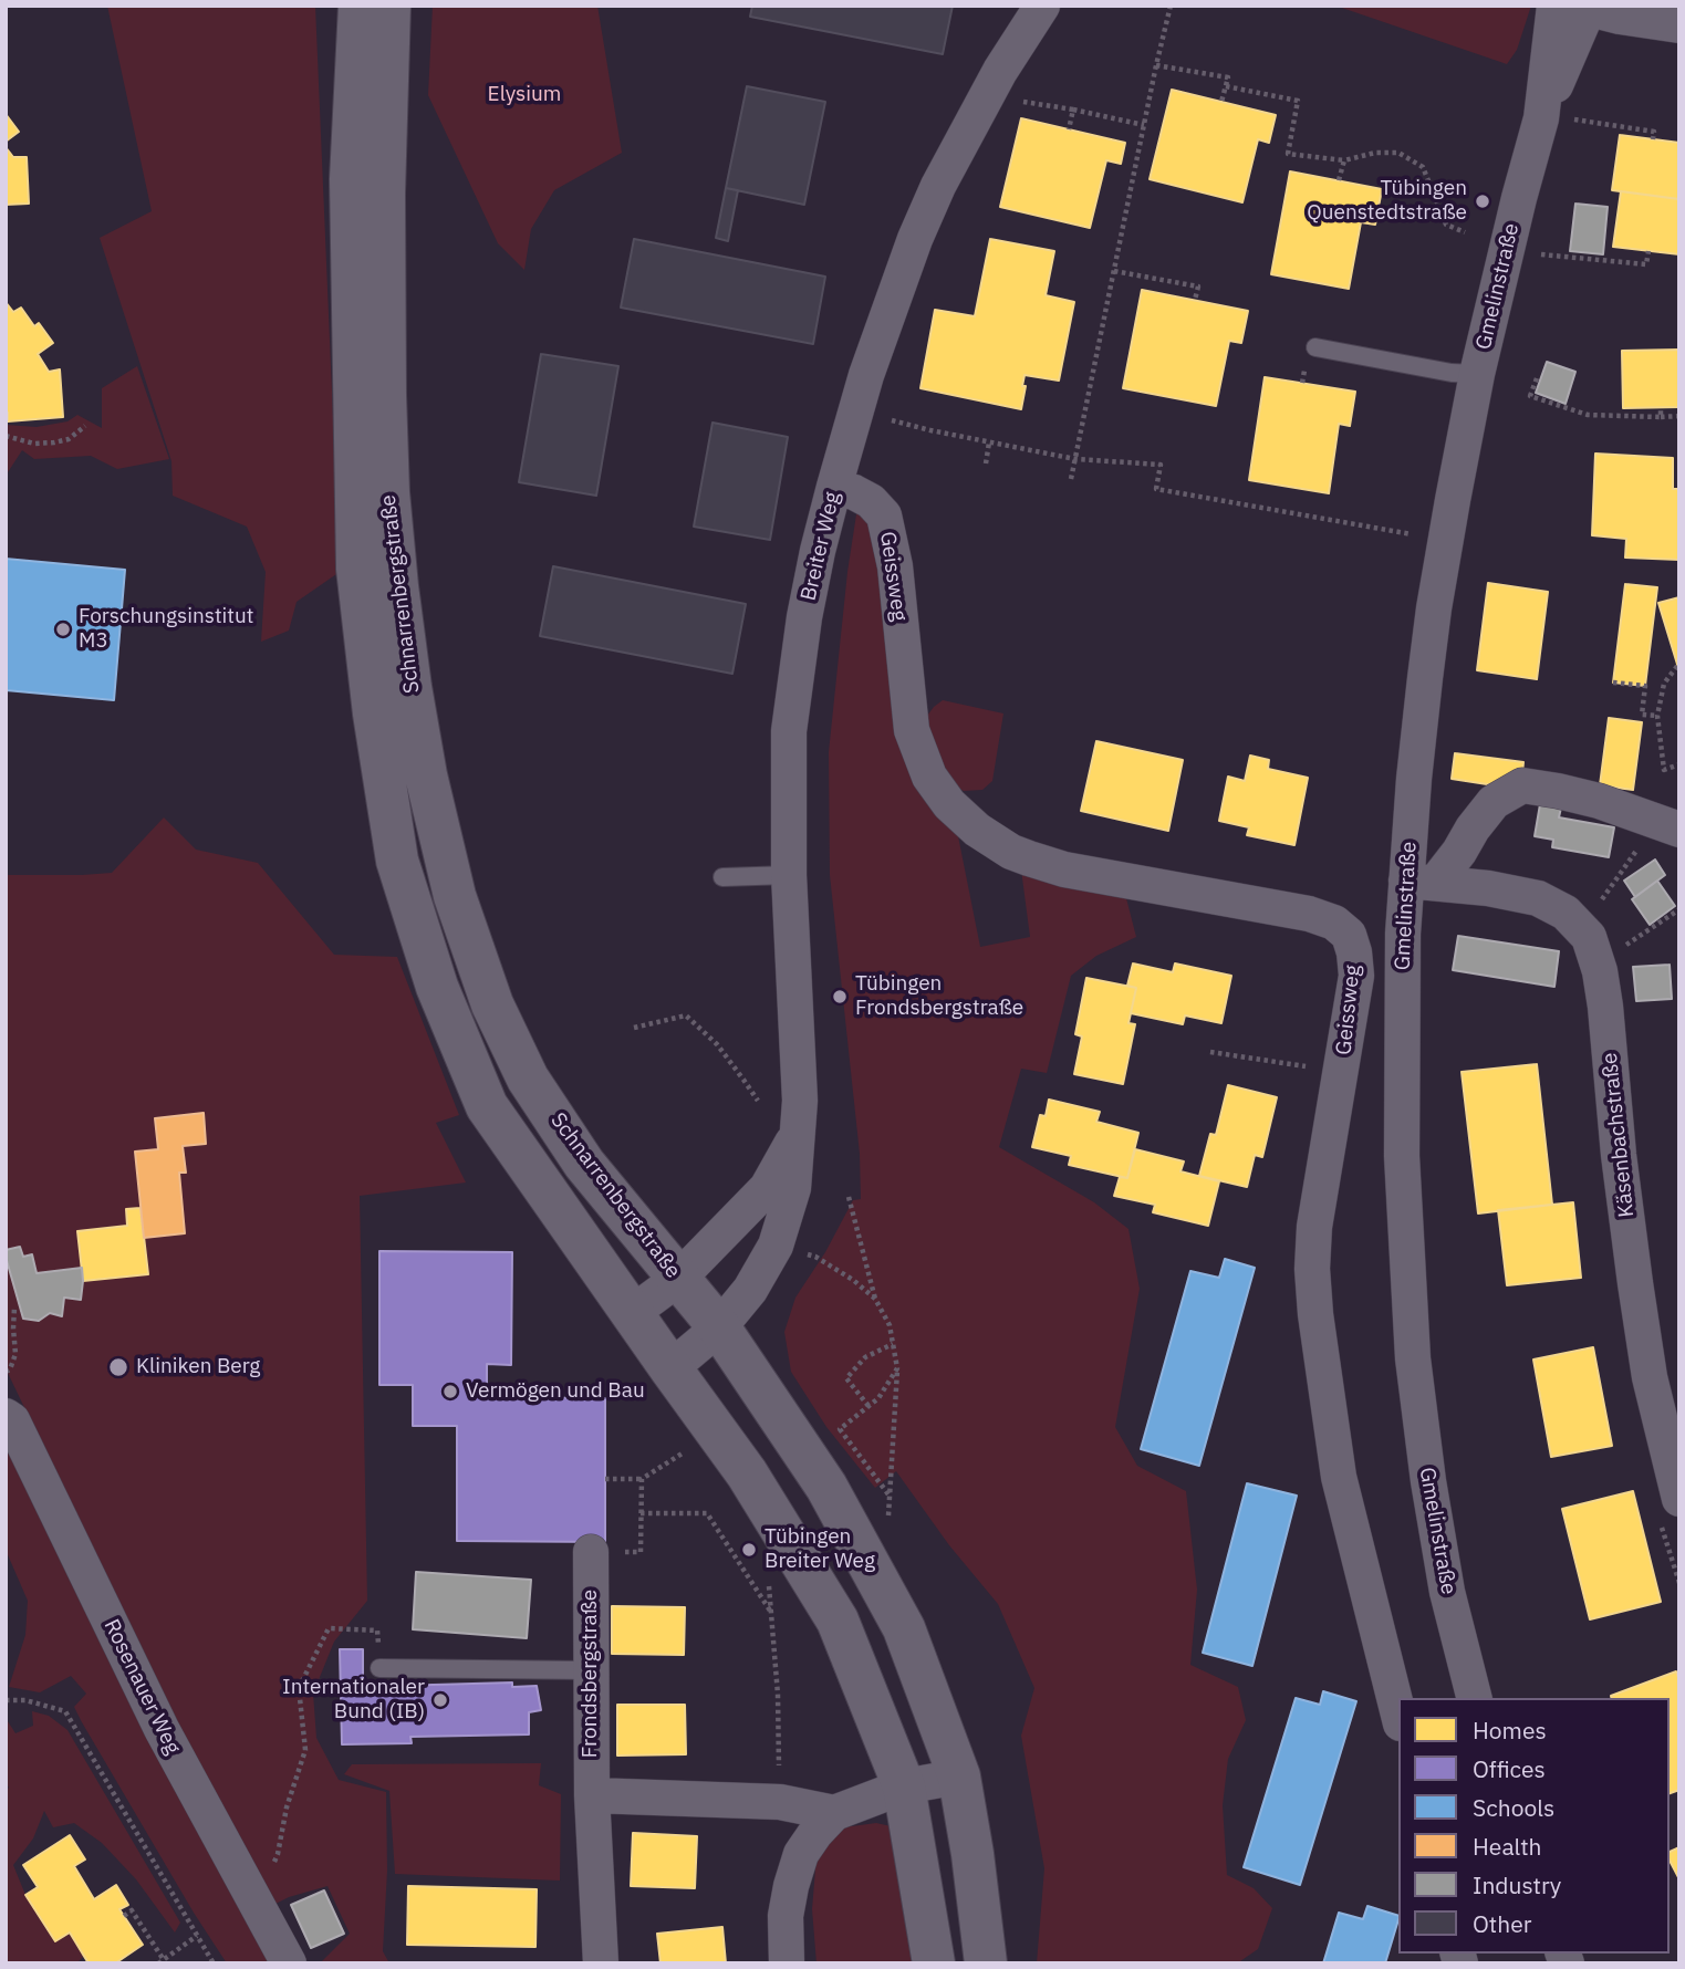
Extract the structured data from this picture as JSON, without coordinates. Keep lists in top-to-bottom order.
{
  "streets": {
    "street": [
      "Gmelinstraße",
      "Breiter Weg",
      "Geissweg",
      "Schnarrenbergstraße",
      "Käsenbachstraße",
      "Frondsbergstraße",
      "Rosenauer Weg"
    ]
  },
  "crossings": [
    ["Gmelinstraße", "Käsenbachstraße"],
    ["Breiter Weg", "Geissweg"],
    ["Breiter Weg", "Schnarrenbergstraße"]
  ],
  "parks": ["Elysium"],
  "places": [
    "Tübingen Quenstedtstraße",
    "Forschungsinstitut M3",
    "Tübingen Frondsbergstraße",
    "Kliniken Berg",
    "Vermögen und Bau",
    "Tübingen Breiter Weg",
    "Internationaler Bund (IB)"
  ],
  "legend": [
    "Homes",
    "Offices",
    "Schools",
    "Health",
    "Industry",
    "Other"
  ]
}
